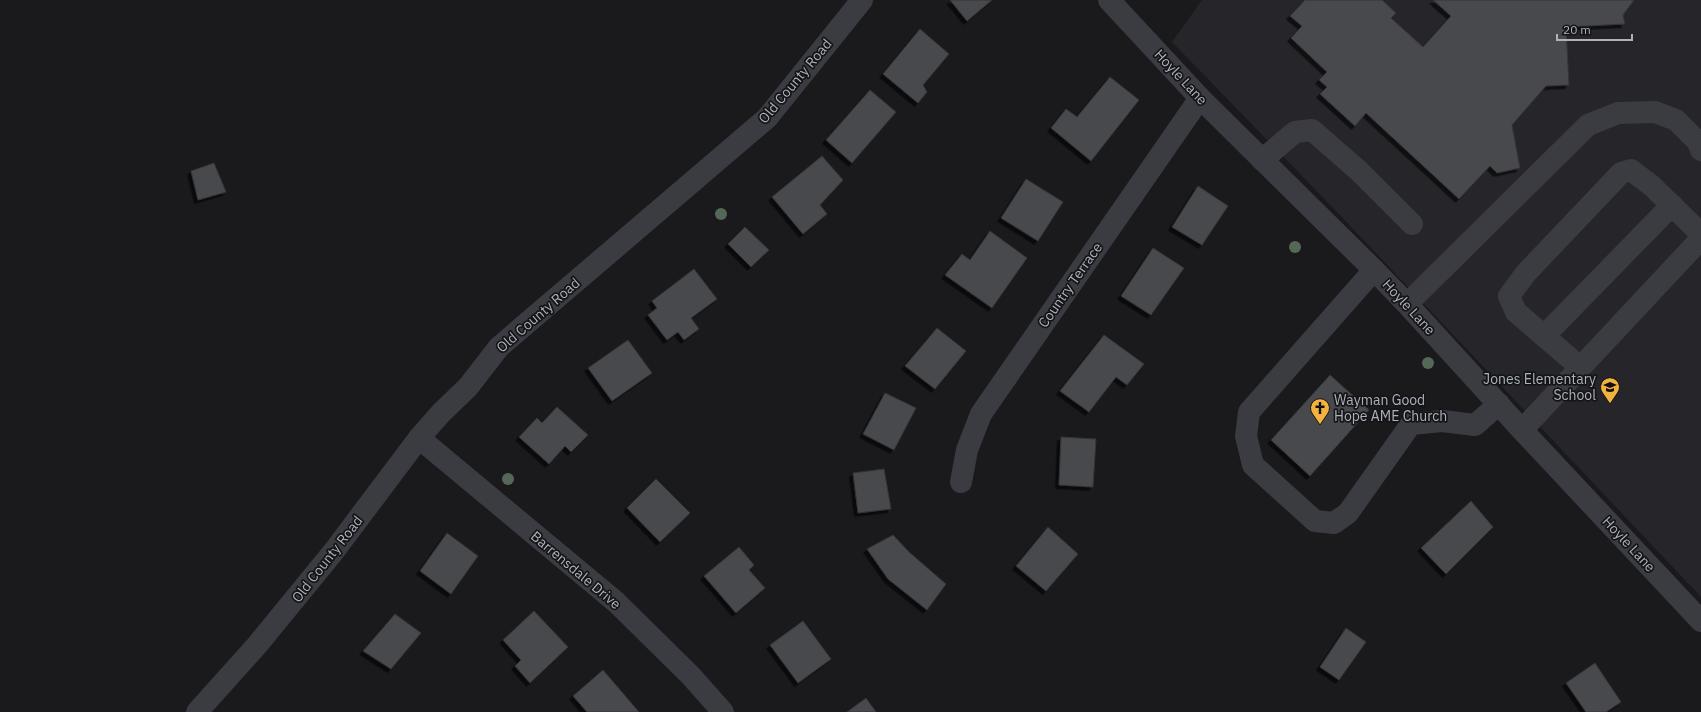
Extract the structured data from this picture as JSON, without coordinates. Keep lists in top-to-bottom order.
{
  "streets": {
    "street": [
      "Hoyle Lane",
      "Old County Road",
      "Country Terrace",
      "Barrensdale Drive"
    ]
  },
  "crossings": [
    ["Hoyle Lane", "Country Terrace"],
    ["Old County Road", "Barrensdale Drive"]
  ],
  "places": {
    "school or university": ["Jones Elementary School"],
    "church": ["Wayman Good Hope AME Church"]
  },
  "scale_bar": "20 m"
}
